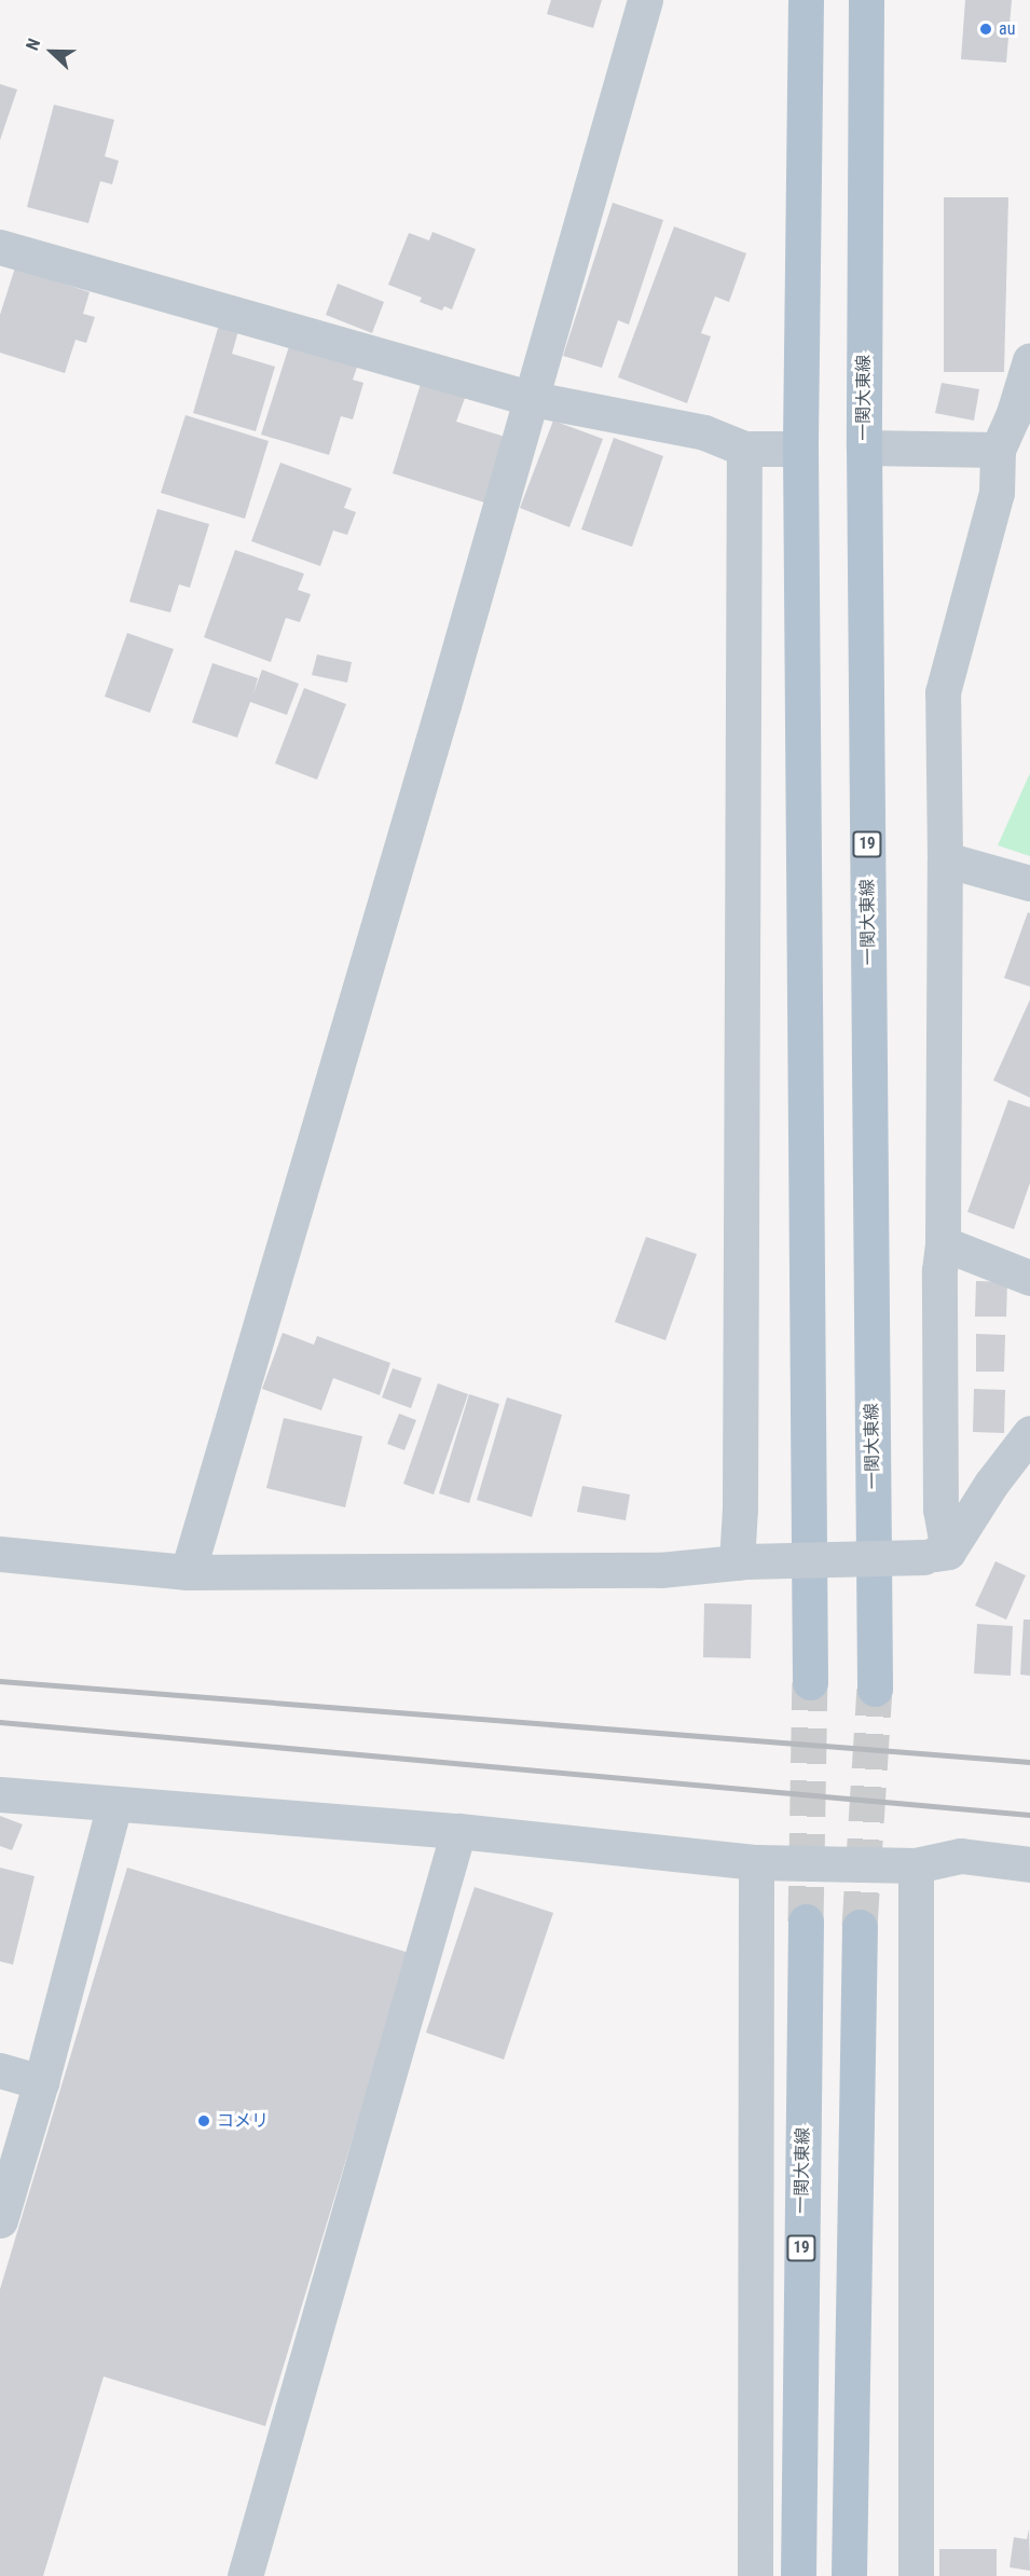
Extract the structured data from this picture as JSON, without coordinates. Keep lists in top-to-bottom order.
{
  "streets": {
    "main road": ["一関大東線", "19"]
  },
  "places": ["au", "コメリ"],
  "north": "left"
}
